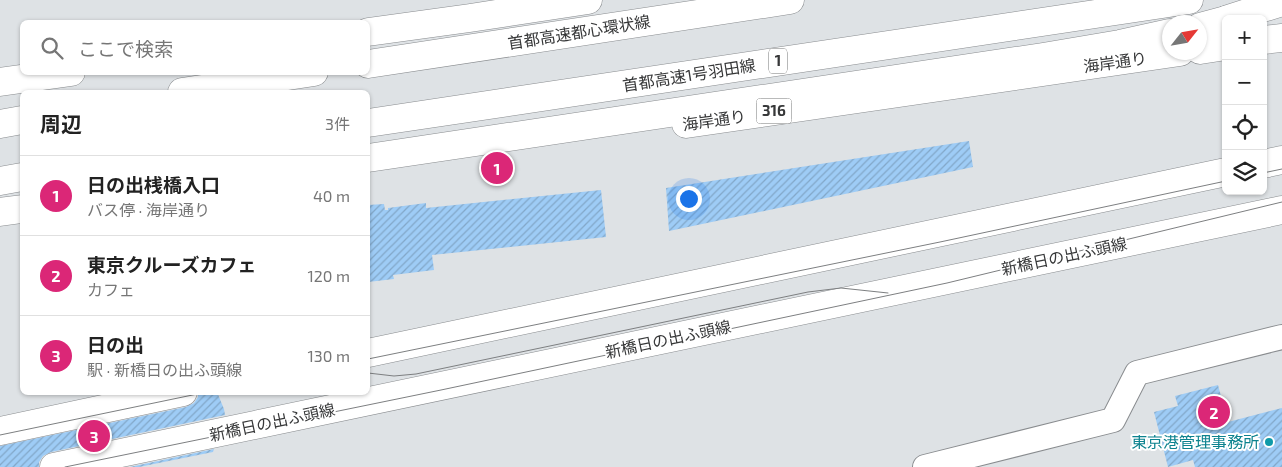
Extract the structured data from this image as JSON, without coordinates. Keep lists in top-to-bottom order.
{
  "streets": {
    "main road": [
      "首都高速都心環状線",
      "1",
      "海岸通り",
      "首都高速1号羽田線",
      "316",
      "新橋日の出ふ頭線"
    ]
  },
  "places": ["東京港管理事務所"],
  "north": "top right",
  "page": {
    "map_buttons": ["+", "−"],
    "search": "ここで検索",
    "heading": ["周辺", "3件"],
    "pins": ["1", "2", "3"],
    "list": [
      {
        "mark": "1",
        "name": "日の出桟橋入口",
        "note": "バス停 · 海岸通り",
        "value": "40 m"
      },
      {
        "mark": "2",
        "name": "東京クルーズカフェ",
        "note": "カフェ",
        "value": "120 m"
      },
      {
        "mark": "3",
        "name": "日の出",
        "note": "駅 · 新橋日の出ふ頭線",
        "value": "130 m"
      }
    ]
  }
}
